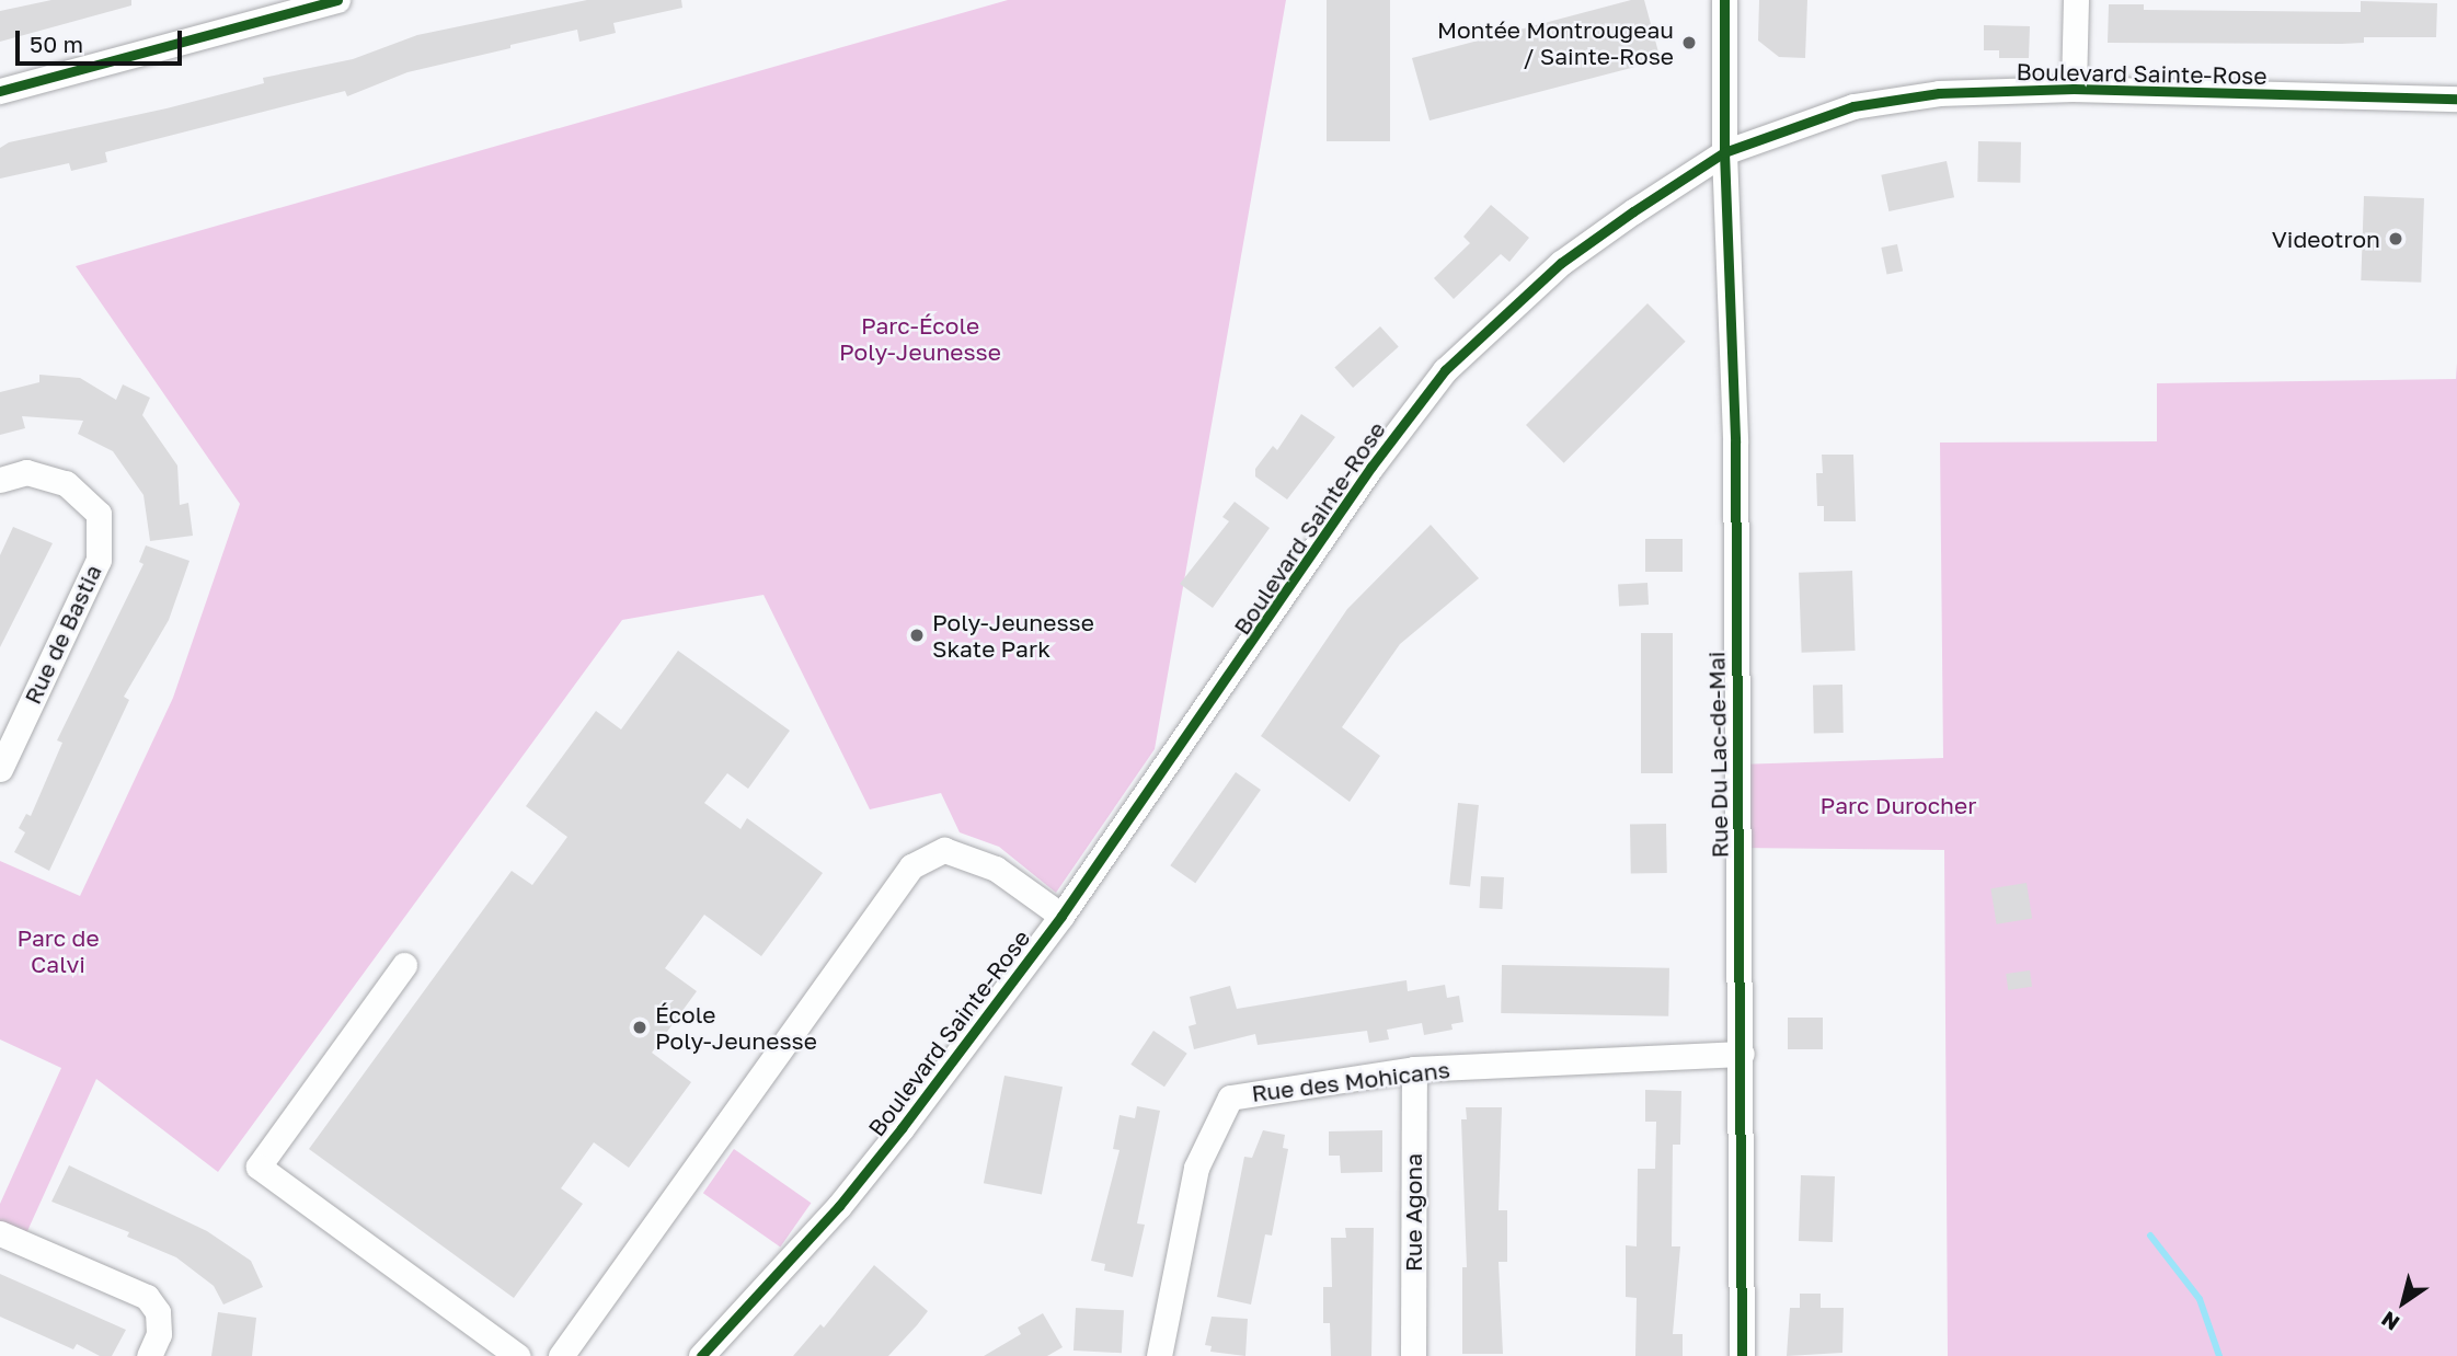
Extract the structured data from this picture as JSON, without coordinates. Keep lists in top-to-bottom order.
{
  "streets": {
    "street": [
      "Boulevard Sainte-Rose",
      "Rue de Bastia",
      "Rue Du Lac-de-Mai",
      "Rue des Mohicans",
      "Rue Agona"
    ]
  },
  "crossings": [
    ["Boulevard Sainte-Rose", "Rue Du Lac-de-Mai"],
    ["Rue Du Lac-de-Mai", "Rue des Mohicans"],
    ["Rue des Mohicans", "Rue Agona"]
  ],
  "parks": ["Parc-École Poly-Jeunesse", "Parc Durocher", "Parc de Calvi"],
  "places": [
    "Montée Montrougeau / Sainte-Rose",
    "Videotron",
    "Poly-Jeunesse Skate Park",
    "École Poly-Jeunesse"
  ],
  "scale_bar": "50 m",
  "north": "bottom left"
}
